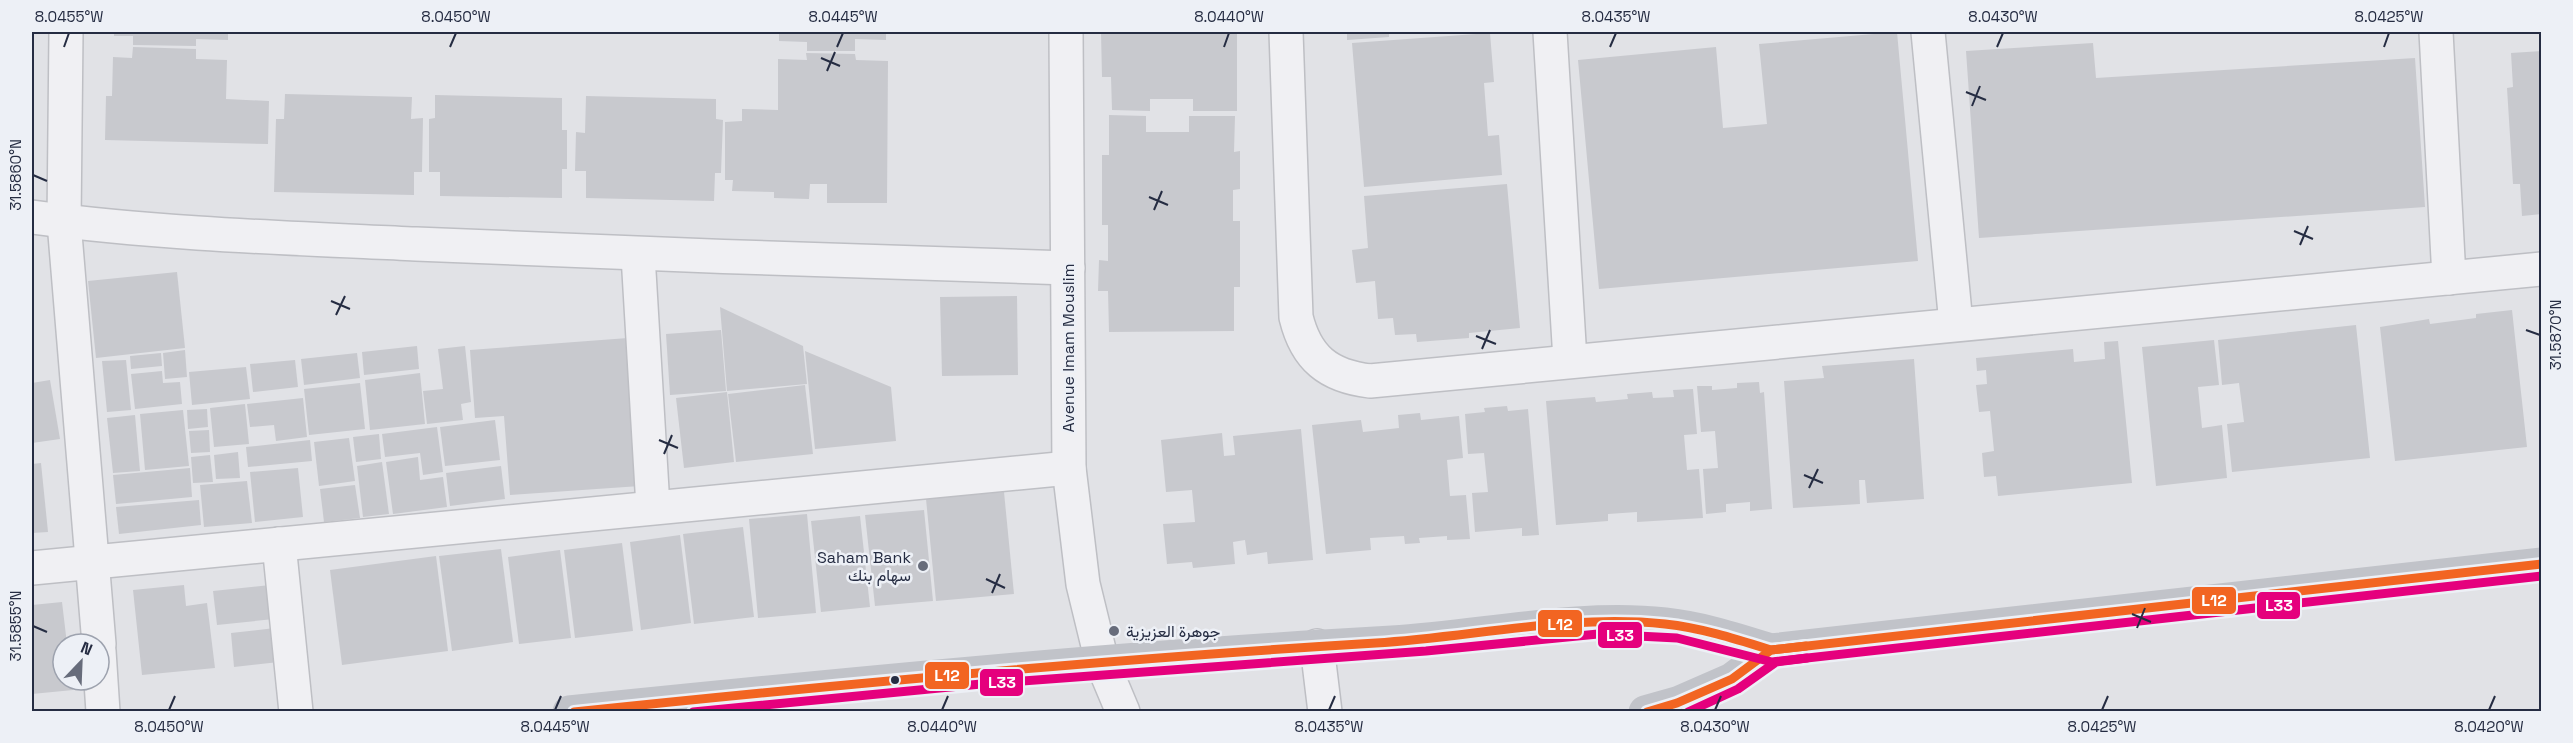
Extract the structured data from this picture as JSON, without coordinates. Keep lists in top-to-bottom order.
{
  "streets": {
    "street": ["Avenue Imam Mouslim"]
  },
  "places": ["Saham Bank سهام بنك", "جوهرة العزيزية"],
  "lines": ["transit line L12", "transit line L33"],
  "north": "top right",
  "coordinates": [
    "8.0455°W",
    "8.0450°W",
    "8.0445°W",
    "8.0440°W",
    "8.0435°W",
    "8.0430°W",
    "8.0425°W",
    "31.5860°N",
    "31.5870°N",
    "31.5855°N",
    "8.0420°W"
  ]
}
